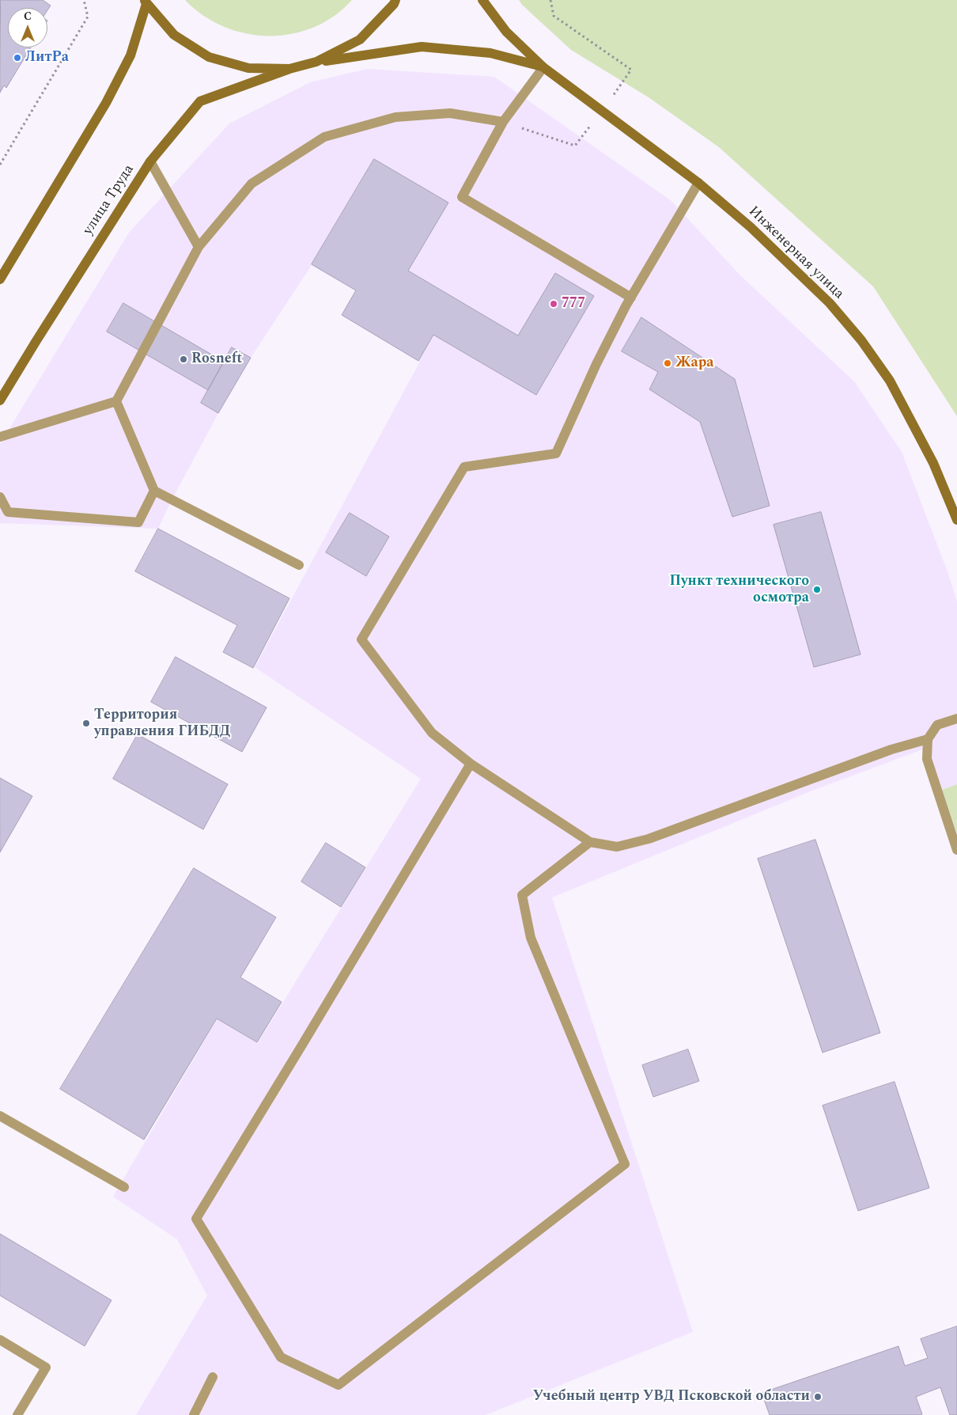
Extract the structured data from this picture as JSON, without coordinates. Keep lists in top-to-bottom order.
{
  "streets": {
    "main road": ["улица Труда", "Инженерная улица"]
  },
  "crossings": [
    ["улица Труда", "Инженерная улица"]
  ],
  "places": [
    "ЛитРа",
    "777",
    "Rosneft",
    "Жара",
    "Пункт технического осмотра",
    "Территория управления ГИБДД",
    "Учебный центр УВД Псковской области"
  ],
  "north": "top"
}
